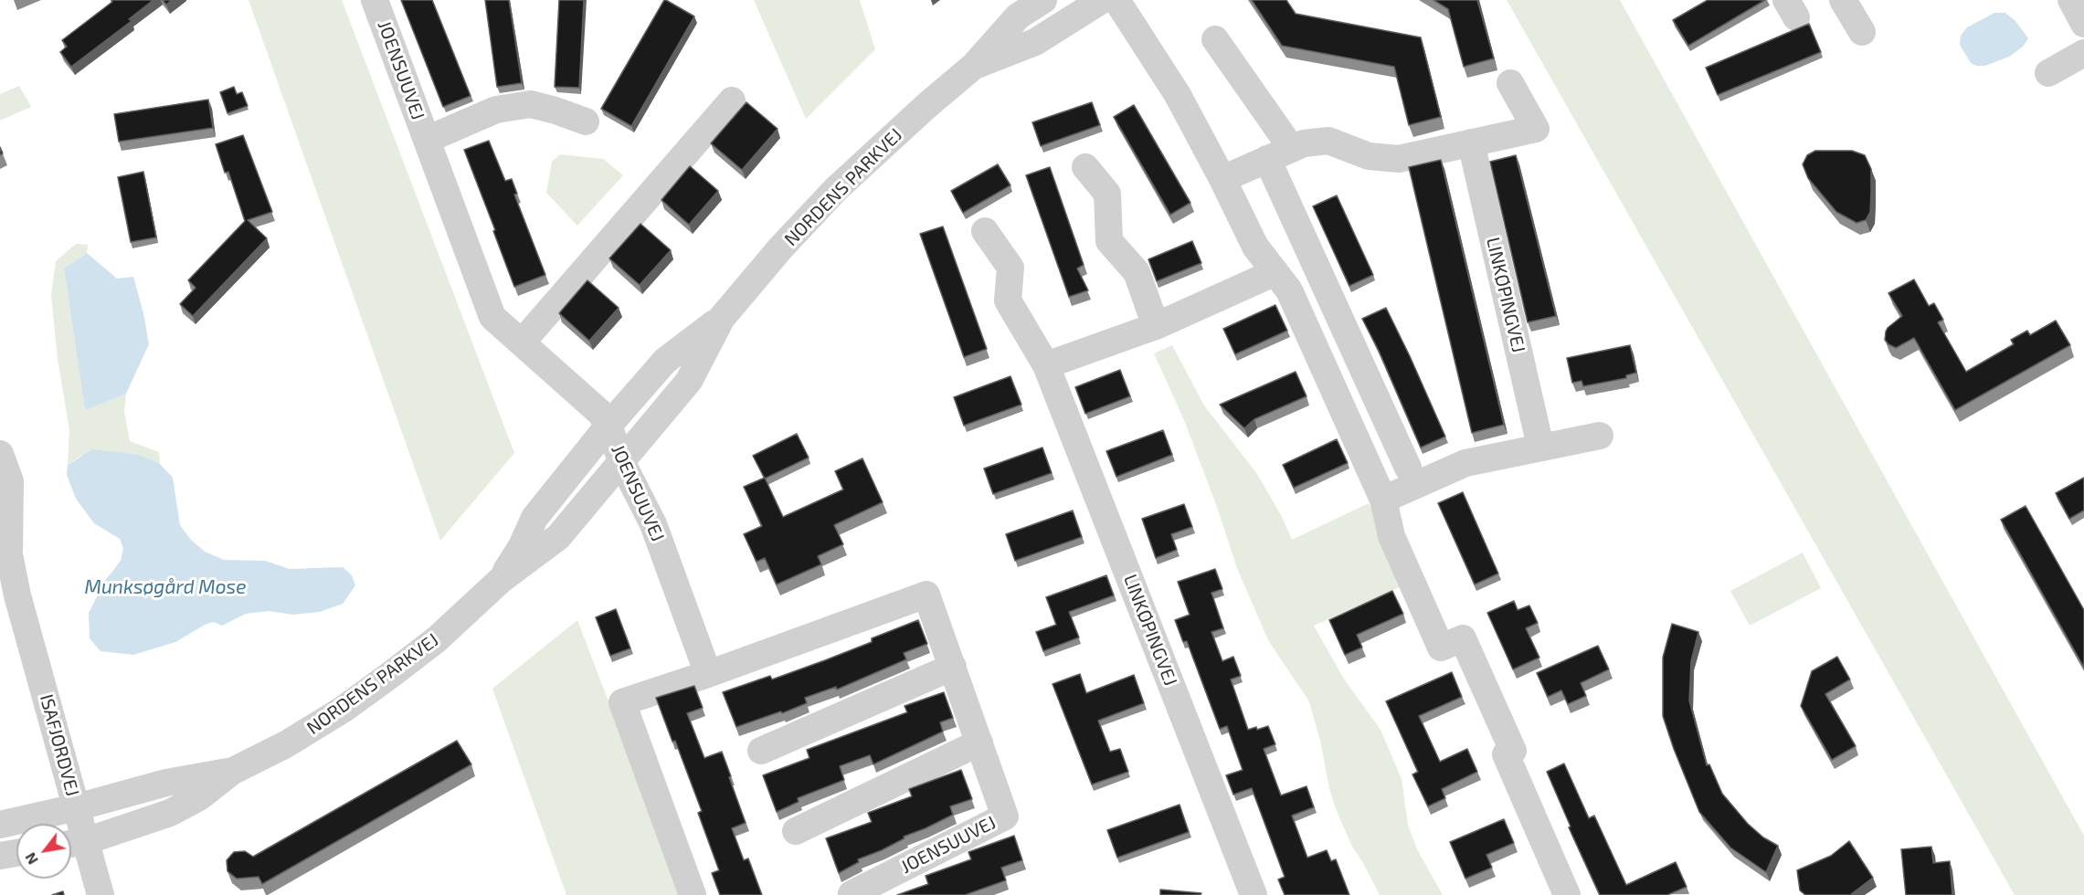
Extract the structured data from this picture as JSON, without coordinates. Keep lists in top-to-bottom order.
{
  "streets": {
    "street": [
      "JOENSUUVEJ",
      "NORDENS PARKVEJ",
      "LINKØPINGVEJ",
      "ISAFJORDVEJ"
    ]
  },
  "crossings": [
    ["JOENSUUVEJ", "NORDENS PARKVEJ"],
    ["NORDENS PARKVEJ", "ISAFJORDVEJ"]
  ],
  "water": ["Munksøgård Mose"],
  "north": "bottom left"
}
